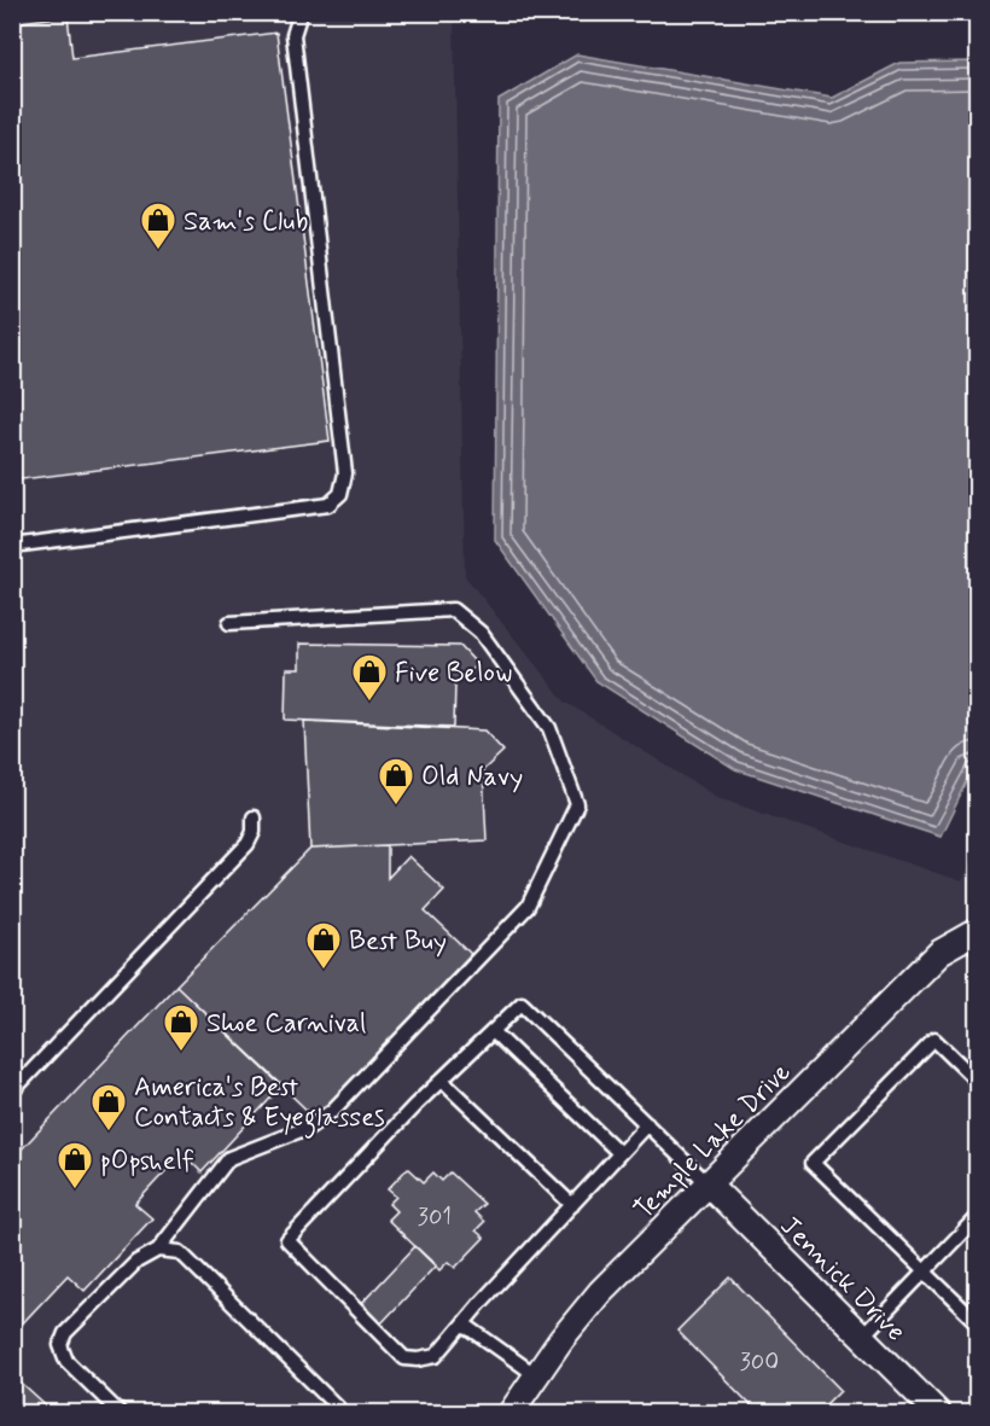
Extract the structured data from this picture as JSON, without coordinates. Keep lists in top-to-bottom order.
{
  "streets": {
    "street": ["Temple Lake Drive", "Jennick Drive"]
  },
  "crossings": [
    ["Temple Lake Drive", "Jennick Drive"]
  ],
  "places": {
    "shop": [
      "Sam's Club",
      "Five Below",
      "Old Navy",
      "Best Buy",
      "Shoe Carnival",
      "America's Best Contacts & Eyeglasses",
      "pOpshelf"
    ]
  },
  "house_numbers": ["301", "300"]
}
